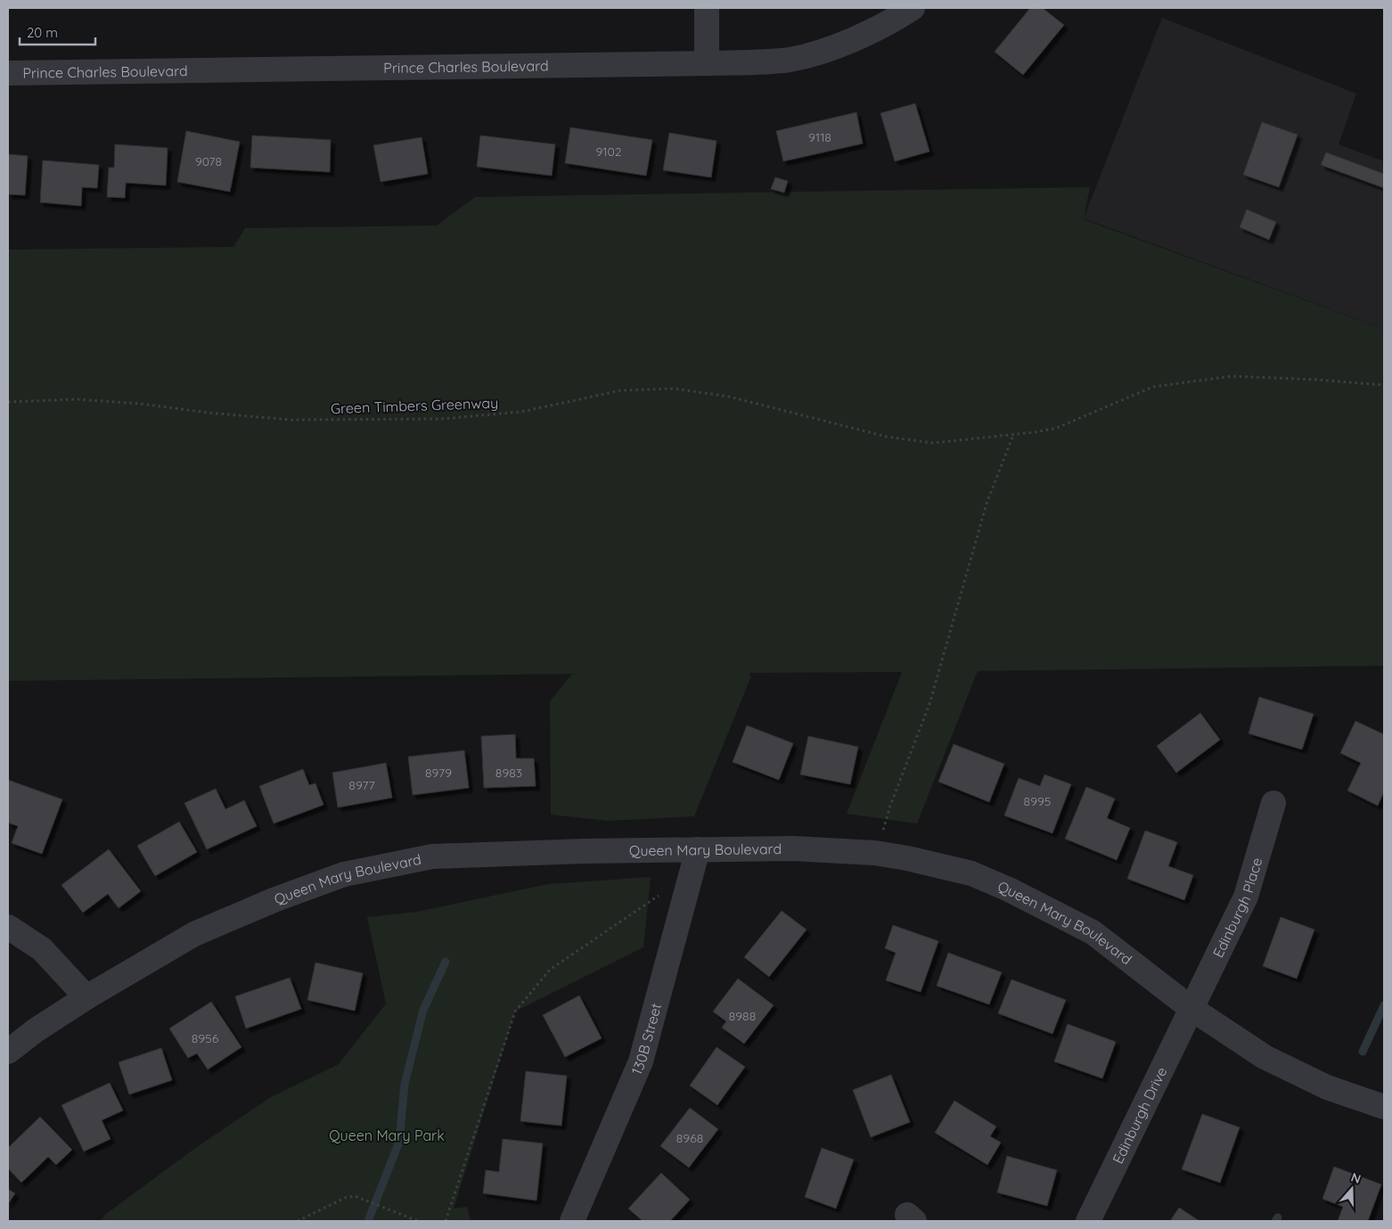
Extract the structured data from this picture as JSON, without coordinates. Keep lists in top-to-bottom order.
{
  "streets": {
    "street": [
      "Prince Charles Boulevard",
      "Queen Mary Boulevard",
      "Edinburgh Place",
      "130B Street",
      "Edinburgh Drive"
    ],
    "path": ["Green Timbers Greenway"]
  },
  "crossings": [
    ["Queen Mary Boulevard", "Edinburgh Place"],
    ["Queen Mary Boulevard", "130B Street"],
    ["Queen Mary Boulevard", "Edinburgh Drive"],
    ["Edinburgh Place", "Edinburgh Drive"]
  ],
  "parks": ["Queen Mary Park"],
  "house_numbers": [
    "9118",
    "9102",
    "9078",
    "8979",
    "8983",
    "8977",
    "8995",
    "8988",
    "8956",
    "8968"
  ],
  "scale_bar": "20 m",
  "north": "top"
}
